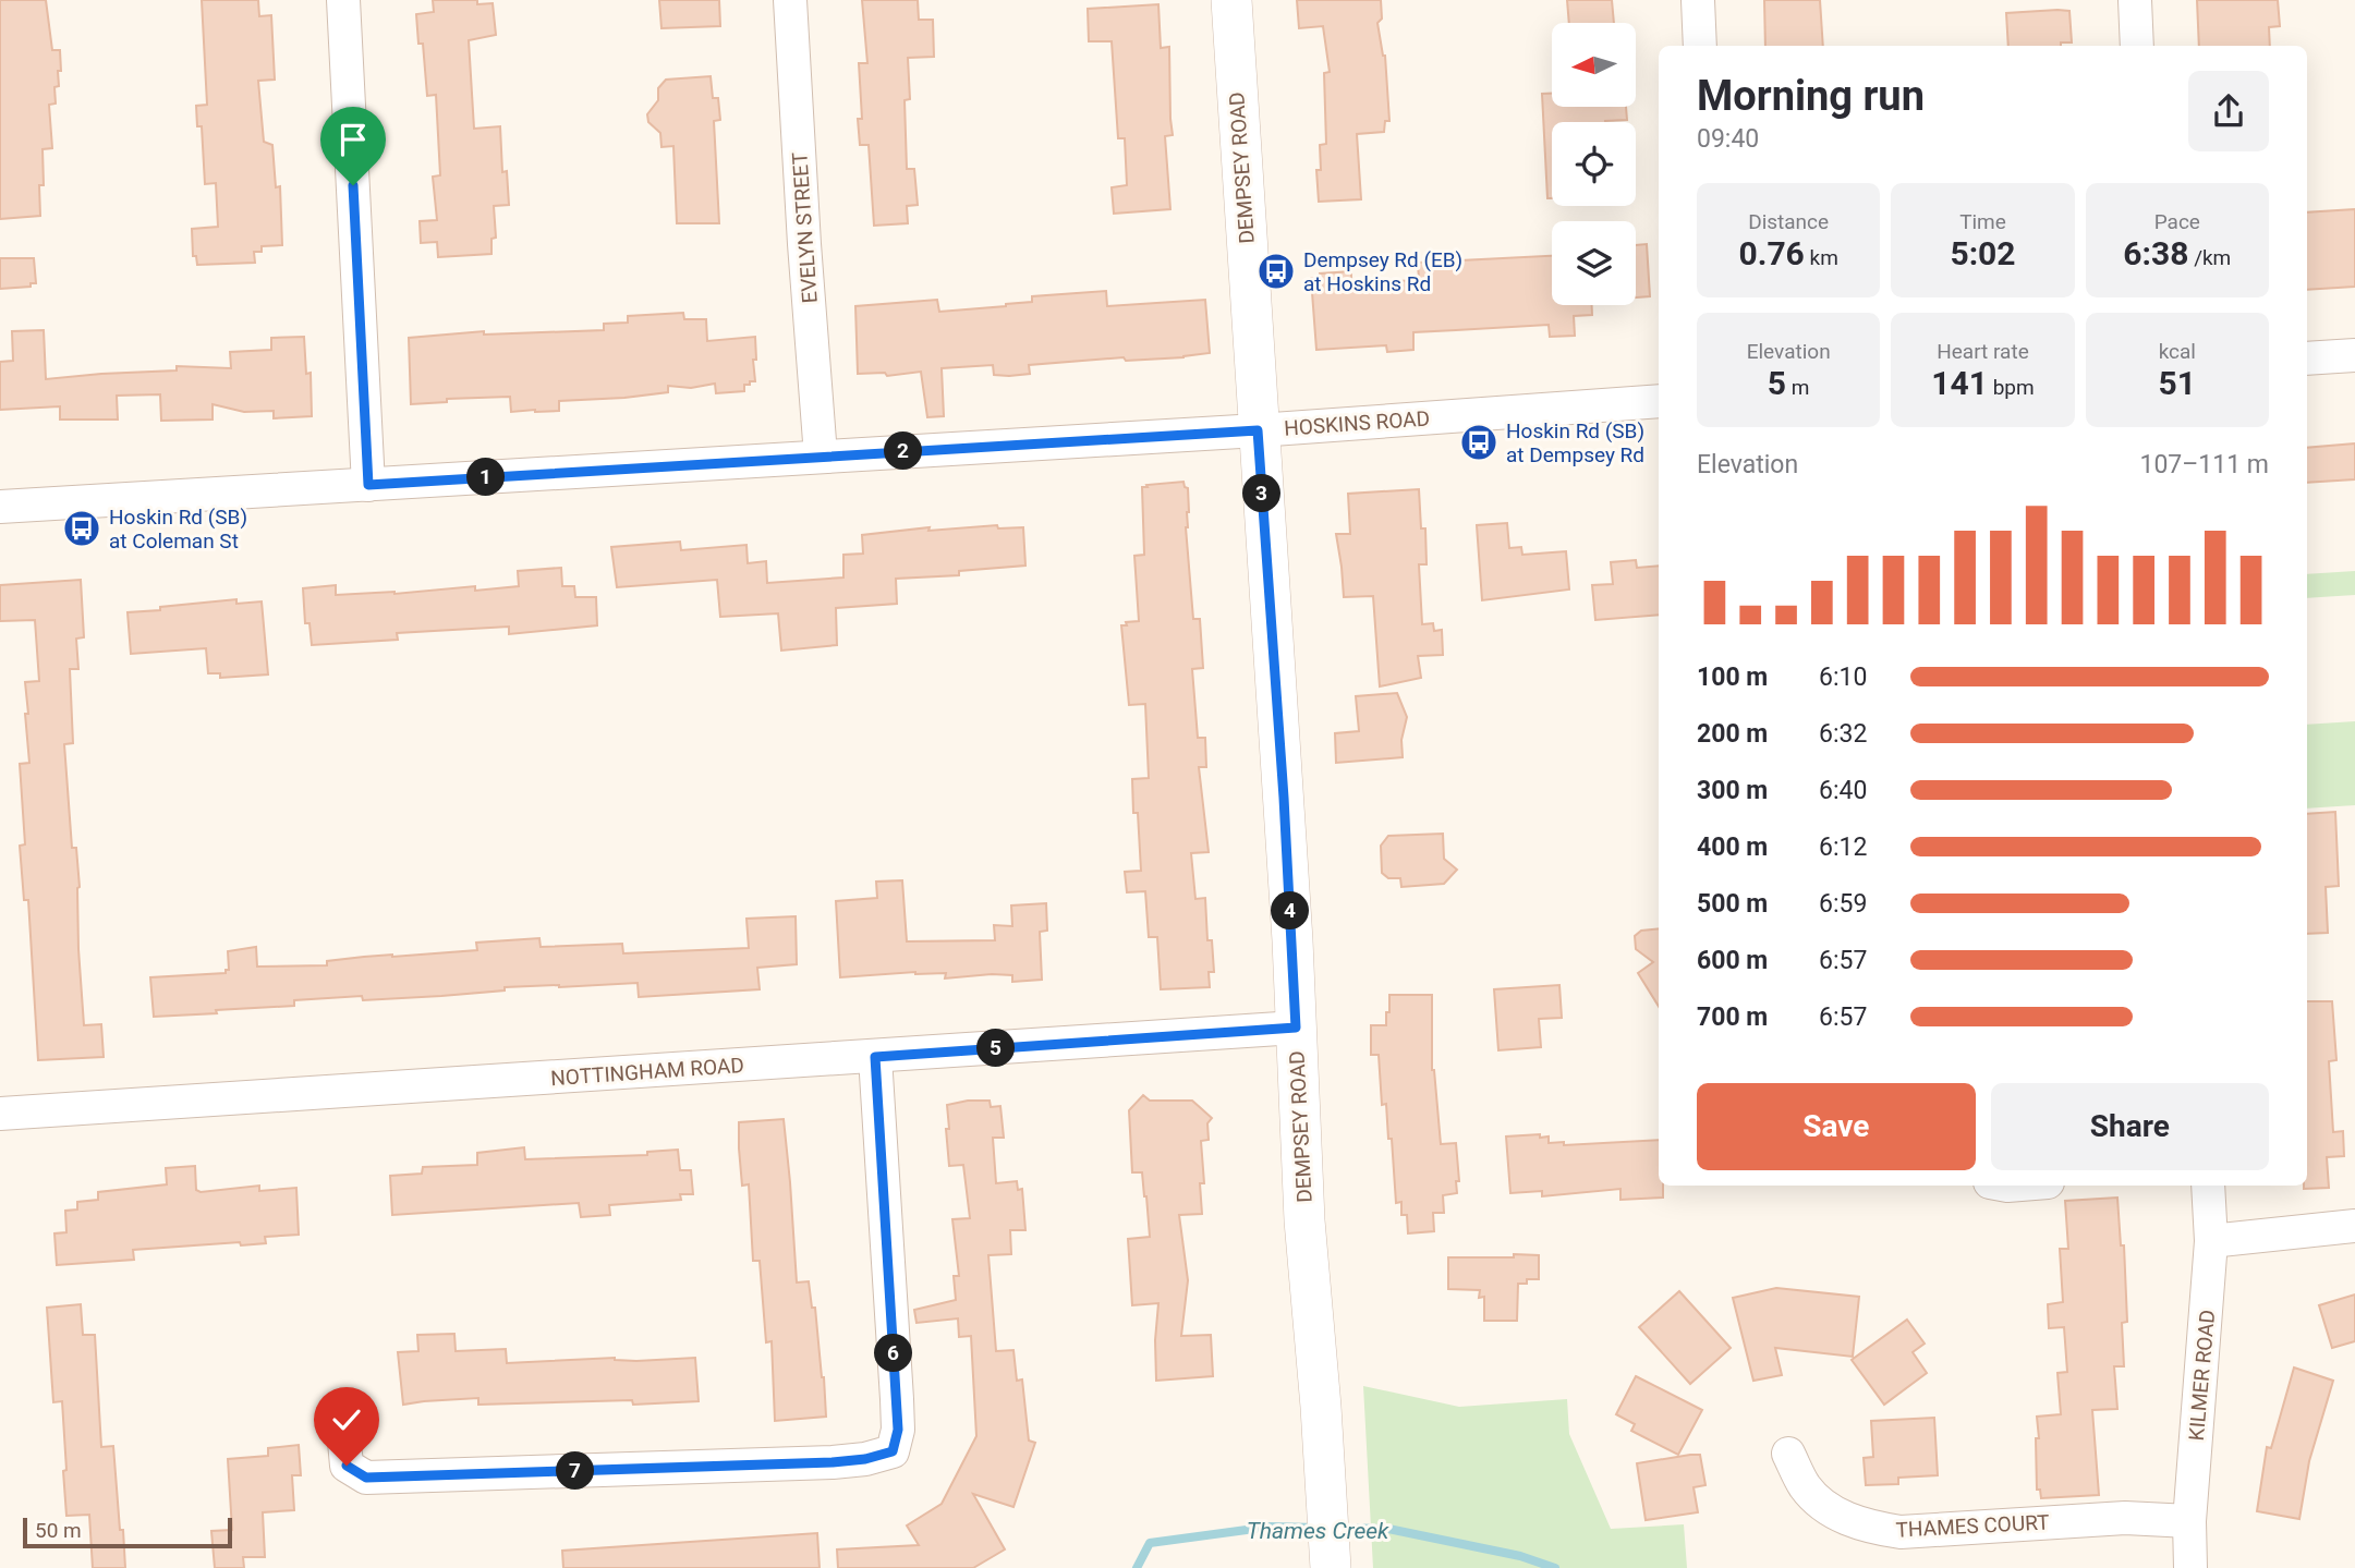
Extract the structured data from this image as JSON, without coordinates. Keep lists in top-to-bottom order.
{
  "streets": {
    "street": [
      "DEMPSEY ROAD",
      "EVELYN STREET",
      "HOSKINS ROAD",
      "NOTTINGHAM ROAD",
      "KILMER ROAD",
      "THAMES COURT"
    ]
  },
  "crossings": [
    ["DEMPSEY ROAD", "HOSKINS ROAD"],
    ["DEMPSEY ROAD", "NOTTINGHAM ROAD"],
    ["EVELYN STREET", "HOSKINS ROAD"],
    ["KILMER ROAD", "THAMES COURT"]
  ],
  "water": ["Thames Creek"],
  "places": {
    "bus stop": ["Dempsey Rd (EB) at Hoskins Rd", "Hoskin Rd (SB) at Dempsey Rd", "Hoskin Rd (SB) at Coleman St"]
  },
  "scale_bar": "50 m",
  "north": "left",
  "page": {
    "heading": ["Morning run", "09:40"],
    "stats": [
      ["Distance", "0.76 km"],
      ["Time", "5:02"],
      ["Pace", "6:38 /km"],
      ["Elevation", "5 m"],
      ["Heart rate", "141 bpm"],
      ["kcal", "51"]
    ],
    "pins": [
      "2",
      "1",
      "3",
      "4",
      "5",
      "6",
      "7"
    ],
    "chart": ["Elevation", "107–111 m"],
    "list": [
      {
        "name": "100 m",
        "note": "6:10"
      },
      {
        "name": "200 m",
        "note": "6:32"
      },
      {
        "name": "300 m",
        "note": "6:40"
      },
      {
        "name": "400 m",
        "note": "6:12"
      },
      {
        "name": "500 m",
        "note": "6:59"
      },
      {
        "name": "600 m",
        "note": "6:57"
      },
      {
        "name": "700 m",
        "note": "6:57"
      }
    ],
    "buttons": ["Save", "Share"],
    "scale": "50 m"
  }
}
